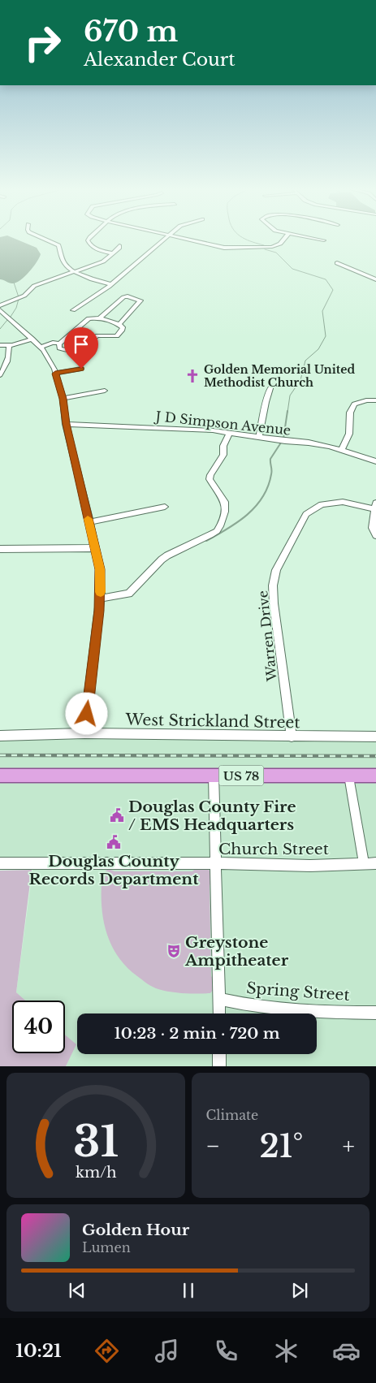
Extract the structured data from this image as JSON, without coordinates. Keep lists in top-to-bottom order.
{
  "streets": {
    "main road": ["US 78"],
    "street": [
      "J D Simpson Avenue",
      "Warren Drive",
      "West Strickland Street",
      "Church Street",
      "Spring Street"
    ]
  },
  "crossings": [
    ["Warren Drive", "West Strickland Street"]
  ],
  "places": {
    "church": ["Golden Memorial United Methodist Church"],
    "public building": ["Douglas County Fire / EMS Headquarters", "Douglas County Records Department"],
    "theatre": ["Greystone Ampitheater"]
  },
  "page": {
    "turn": ["670 m", "Alexander Court"],
    "limit": "40",
    "trip": "10:23 · 2 min · 720 m",
    "tile": "Climate",
    "heat": ["−", "21°", "+"],
    "song": ["Golden Hour", "Lumen"],
    "tabs": "10:21",
    "gauge": ["31", "km/h"]
  }
}
